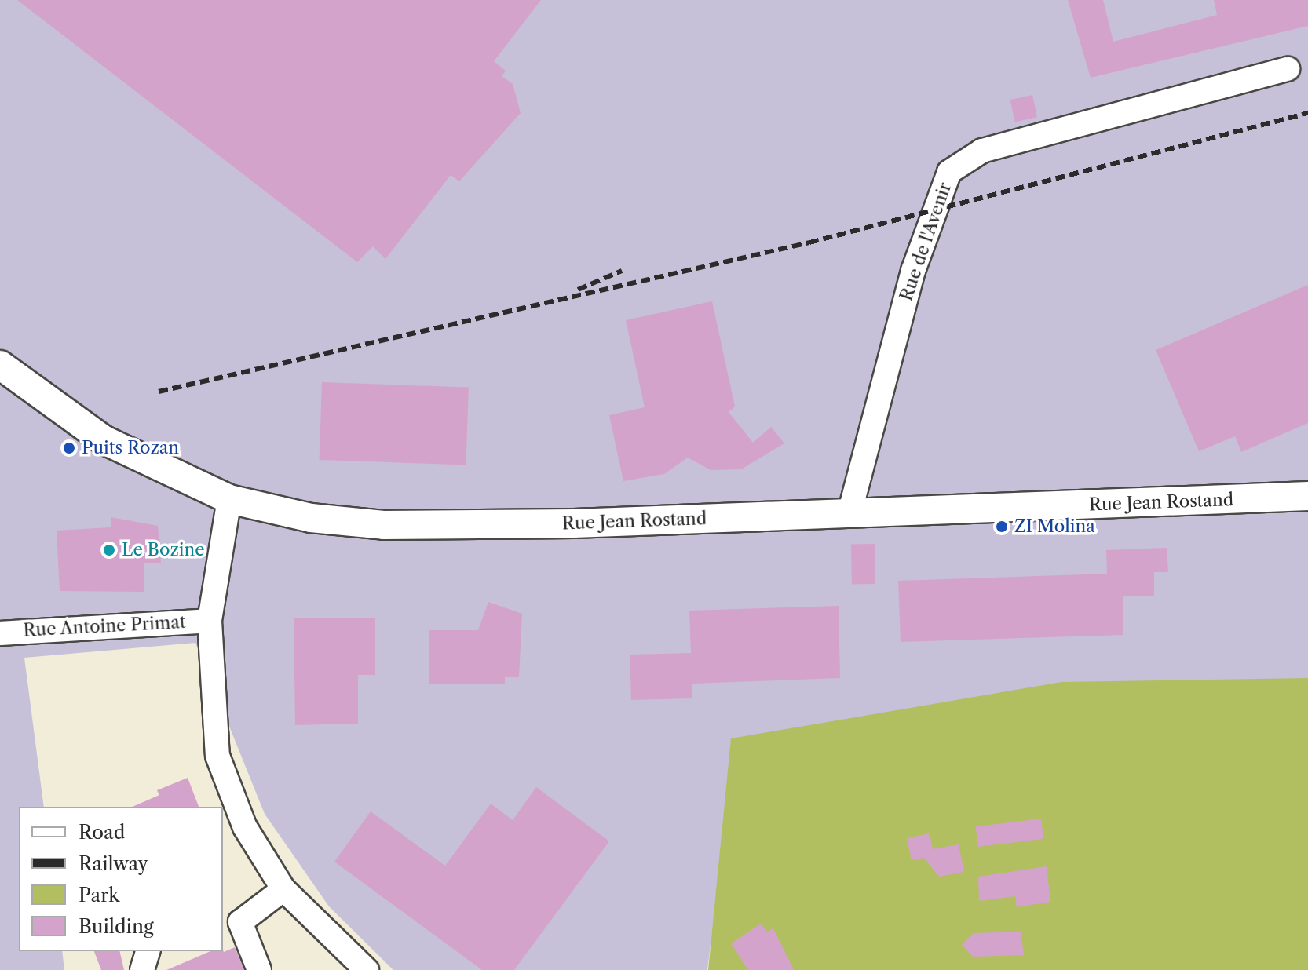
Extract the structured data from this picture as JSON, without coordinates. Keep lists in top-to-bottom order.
{
  "streets": {
    "main road": ["Rue Jean Rostand"],
    "street": ["Rue de l'Avenir", "Rue Antoine Primat"]
  },
  "crossings": [
    ["Rue de l'Avenir", "Rue Jean Rostand"]
  ],
  "places": ["Puits Rozan", "ZI Molina", "Le Bozine"],
  "legend": [
    "Road",
    "Railway",
    "Park",
    "Building"
  ]
}
